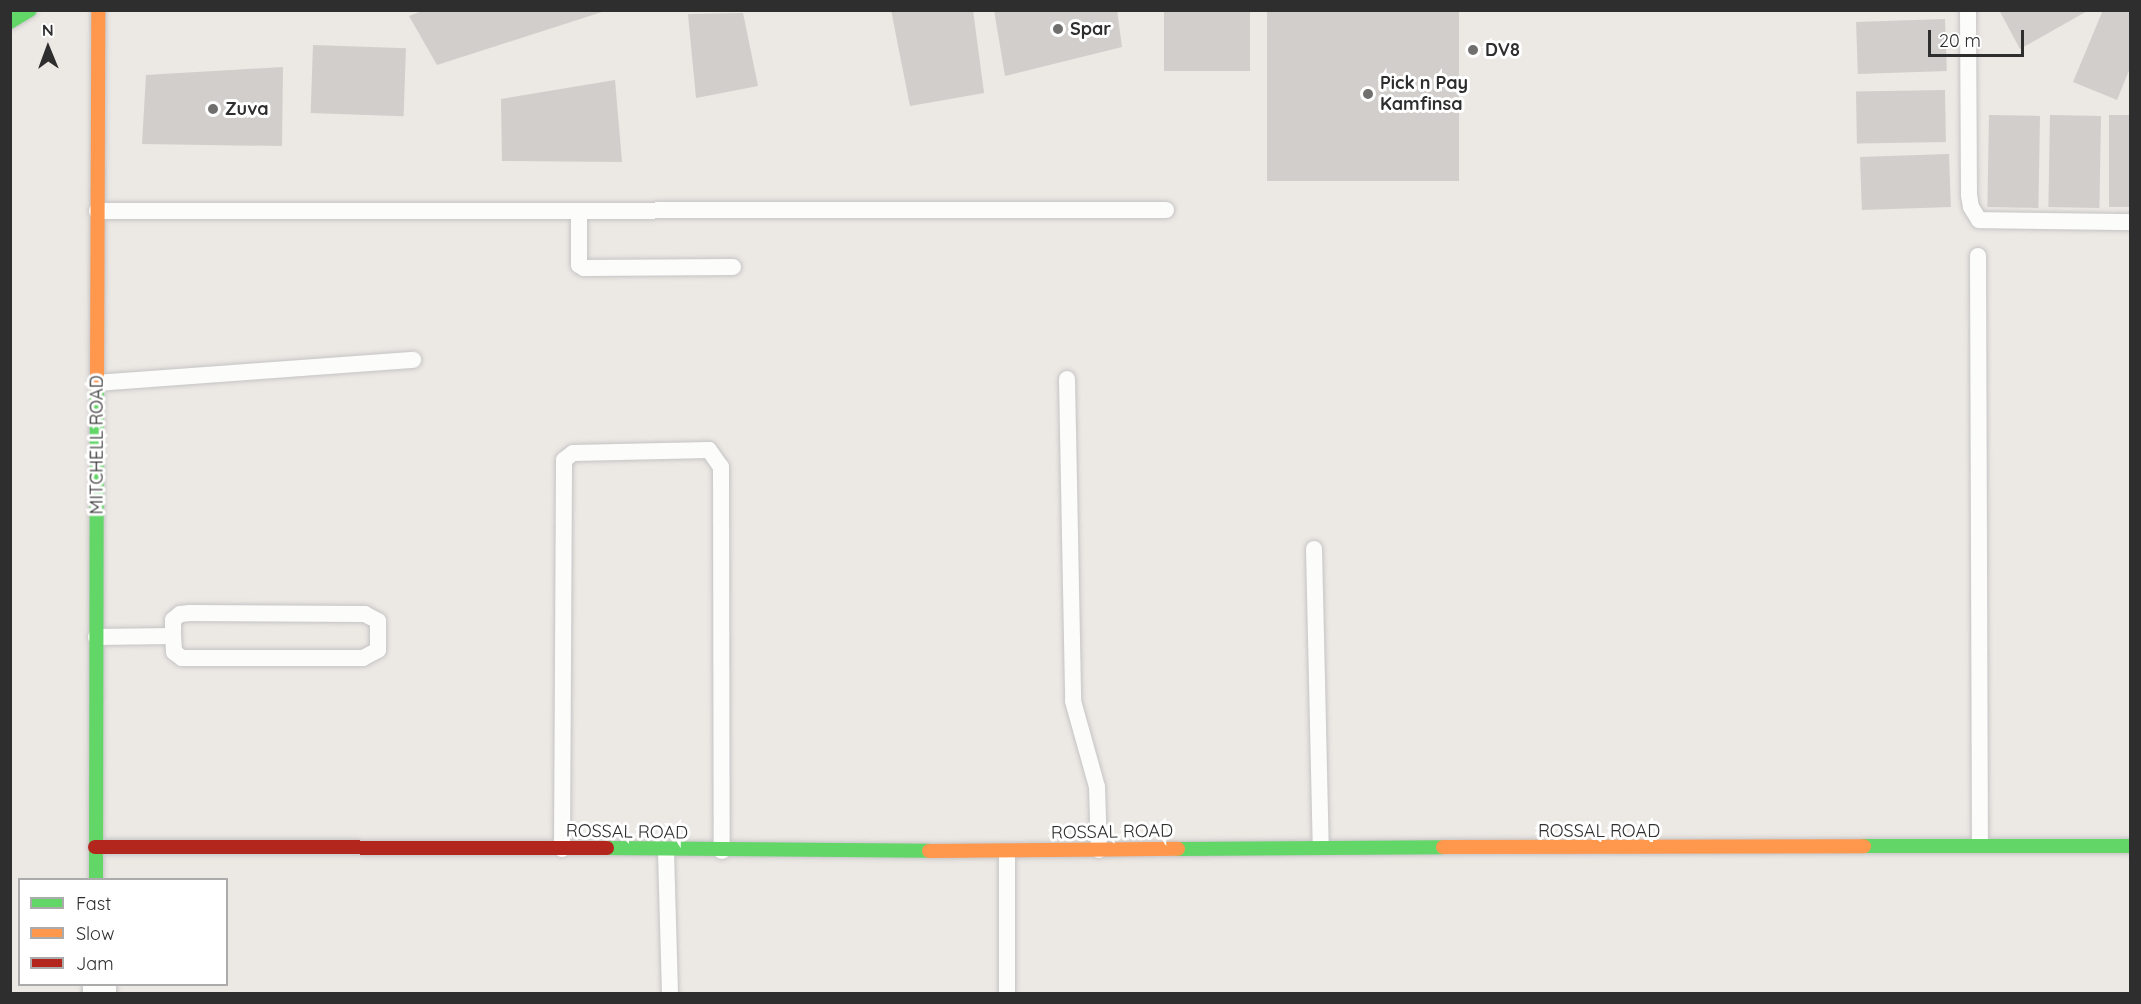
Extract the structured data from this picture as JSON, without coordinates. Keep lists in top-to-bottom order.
{
  "streets": {
    "street": ["MITCHELL ROAD", "ROSSAL ROAD"]
  },
  "crossings": [
    ["MITCHELL ROAD", "ROSSAL ROAD"]
  ],
  "places": [
    "Spar",
    "DV8",
    "Pick n Pay Kamfinsa",
    "Zuva"
  ],
  "legend": ["Fast", "Slow", "Jam"],
  "scale_bar": "20 m",
  "north": "top"
}
